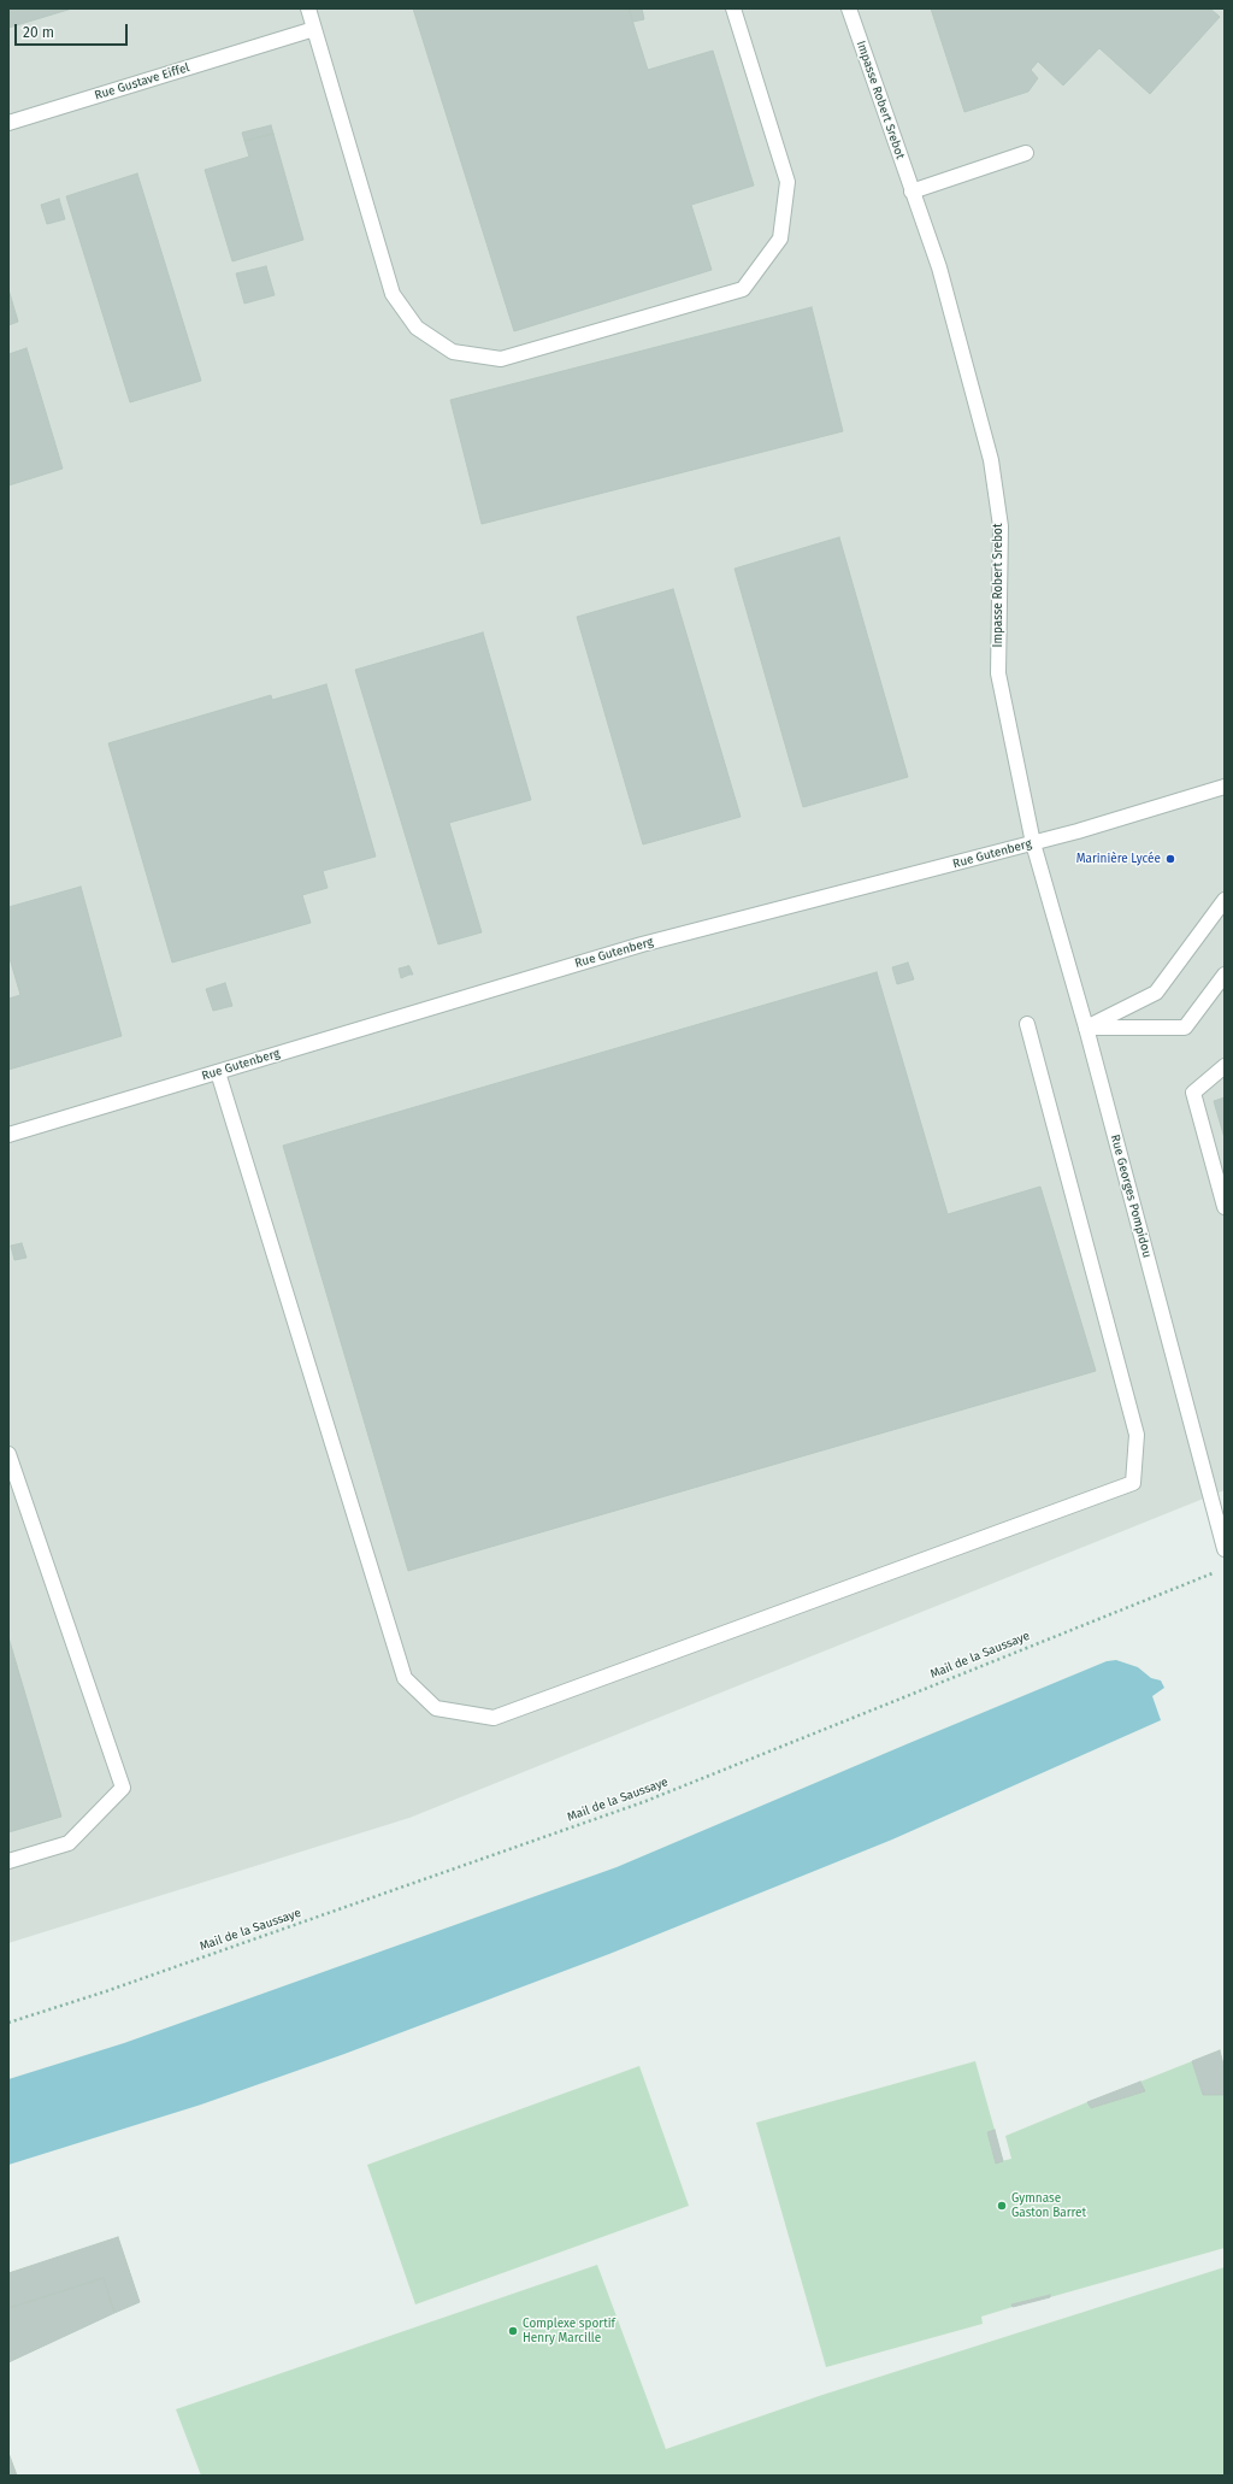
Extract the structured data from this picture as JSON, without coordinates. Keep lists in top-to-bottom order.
{
  "streets": {
    "street": [
      "Rue Gustave Eiffel",
      "Impasse Robert Srebot",
      "Rue Gutenberg",
      "Rue Georges Pompidou"
    ],
    "path": ["Mail de la Saussaye"]
  },
  "crossings": [
    ["Impasse Robert Srebot", "Rue Gutenberg"],
    ["Impasse Robert Srebot", "Rue Georges Pompidou"],
    ["Rue Gutenberg", "Rue Georges Pompidou"]
  ],
  "places": ["Marinière Lycée", "Gymnase Gaston Barret", "Complexe sportif Henry Marcille"],
  "scale_bar": "20 m"
}
